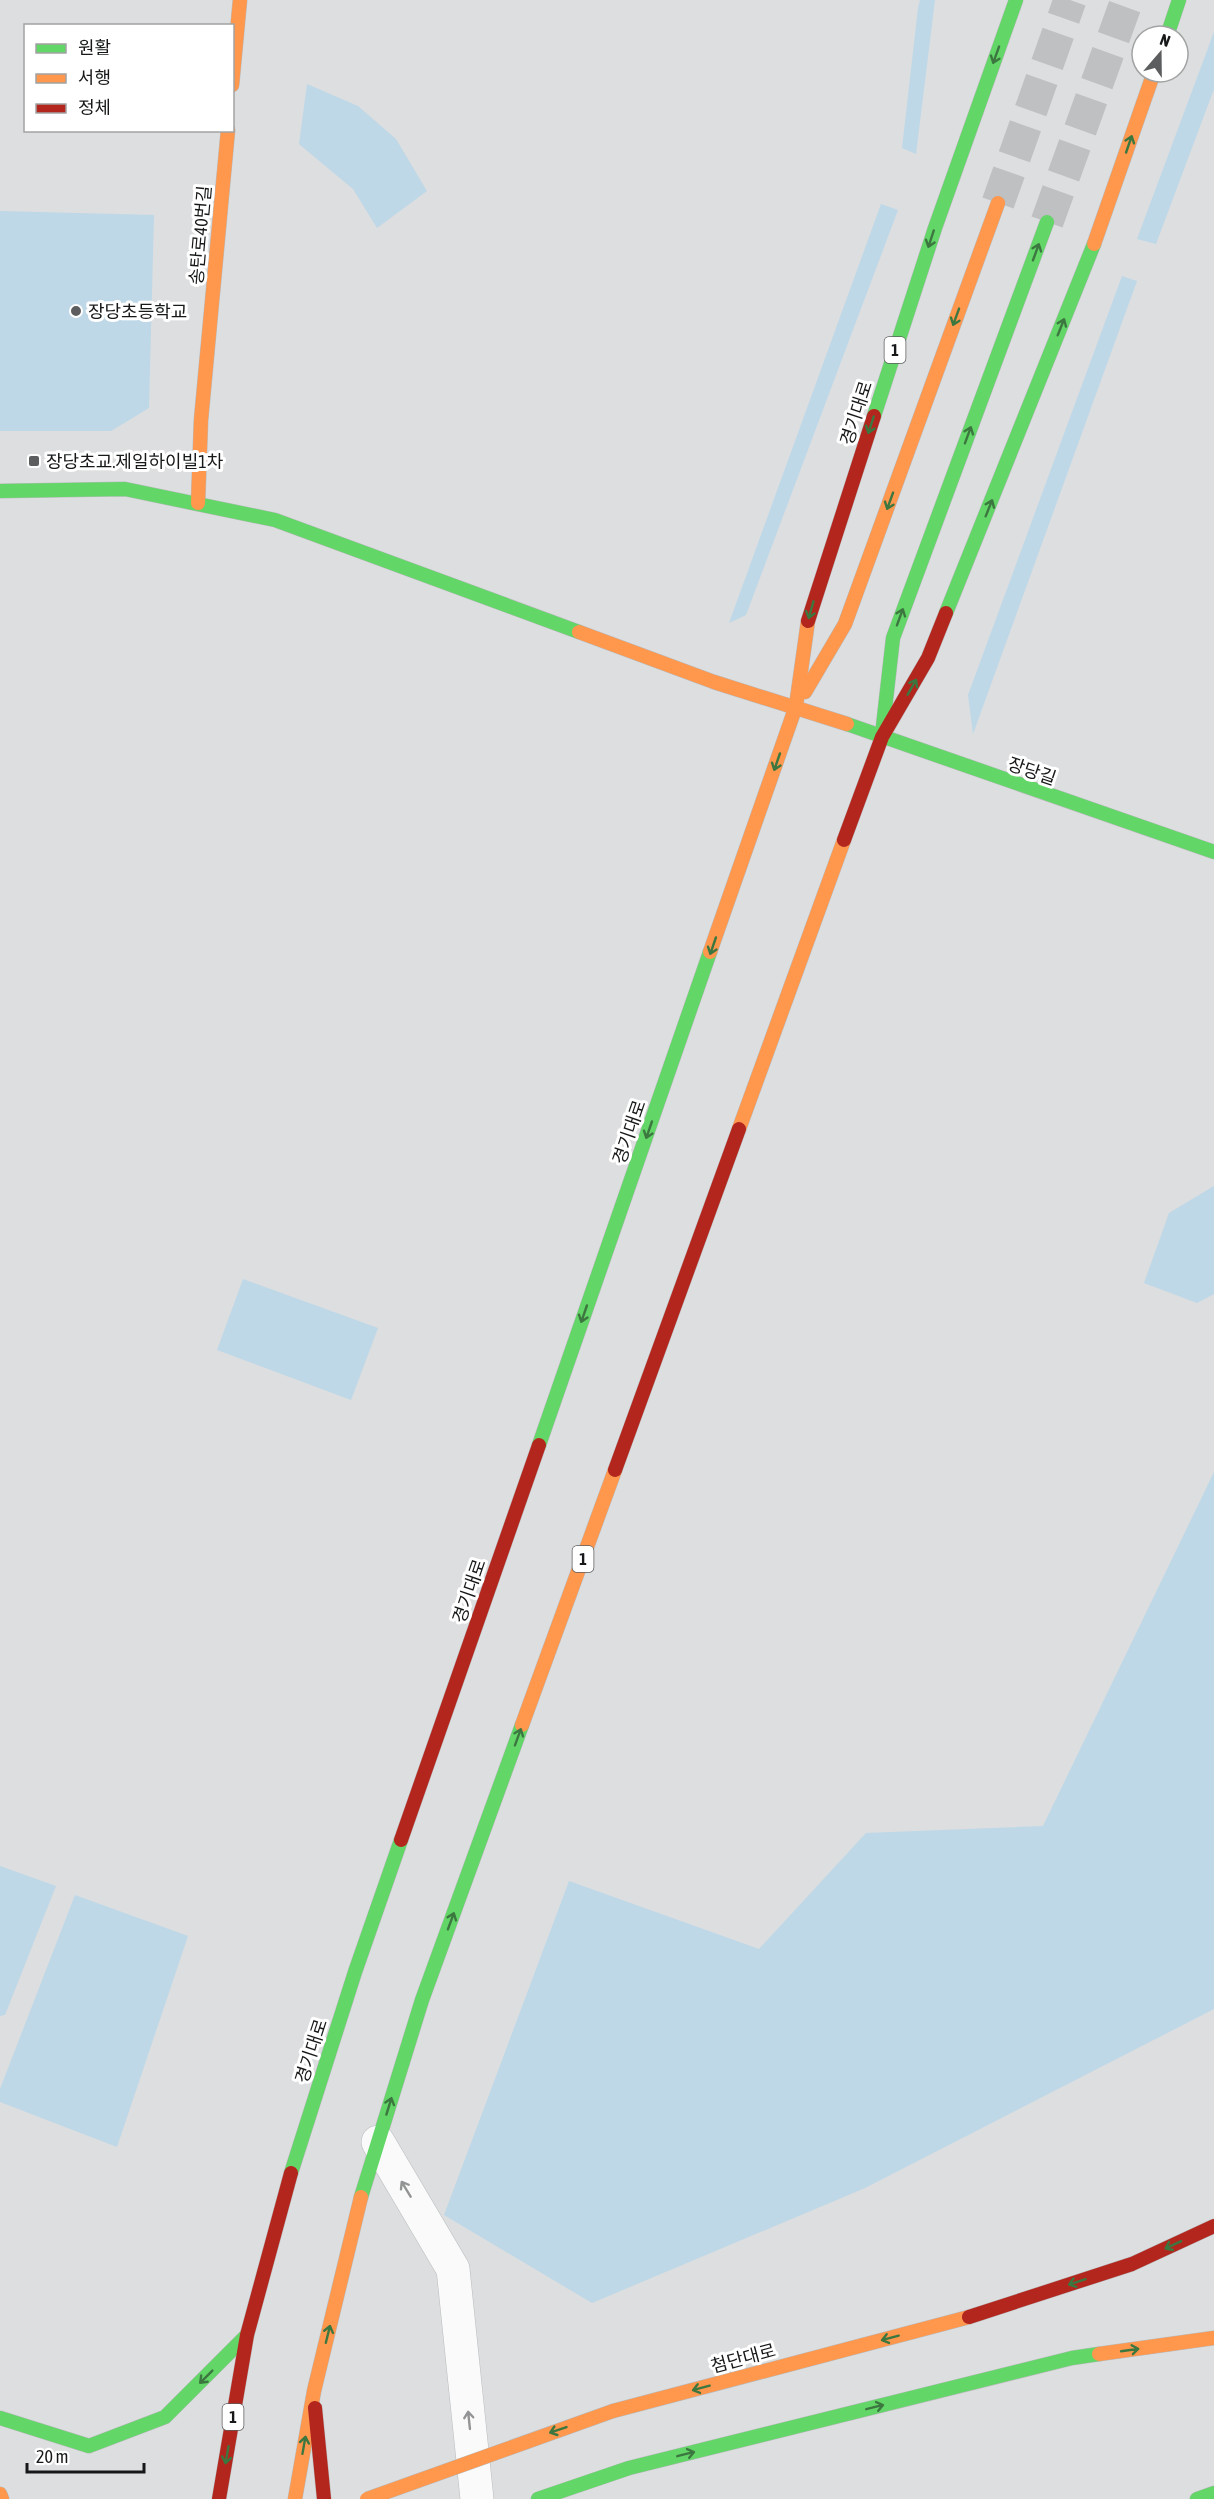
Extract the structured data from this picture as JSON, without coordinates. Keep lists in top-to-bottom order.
{
  "streets": {
    "main road": [
      "송탄로40번길",
      "1",
      "경기대로",
      "장당길",
      "첨단대로"
    ]
  },
  "crossings": [
    ["송탄로40번길", "장당길"],
    ["1", "장당길"],
    ["경기대로", "장당길"]
  ],
  "places": {
    "other": ["장당초등학교"],
    "transit": ["장당초교.제일하이빌1차"]
  },
  "legend": ["원활", "서행", "정체"],
  "scale_bar": "20 m",
  "north": "top"
}
